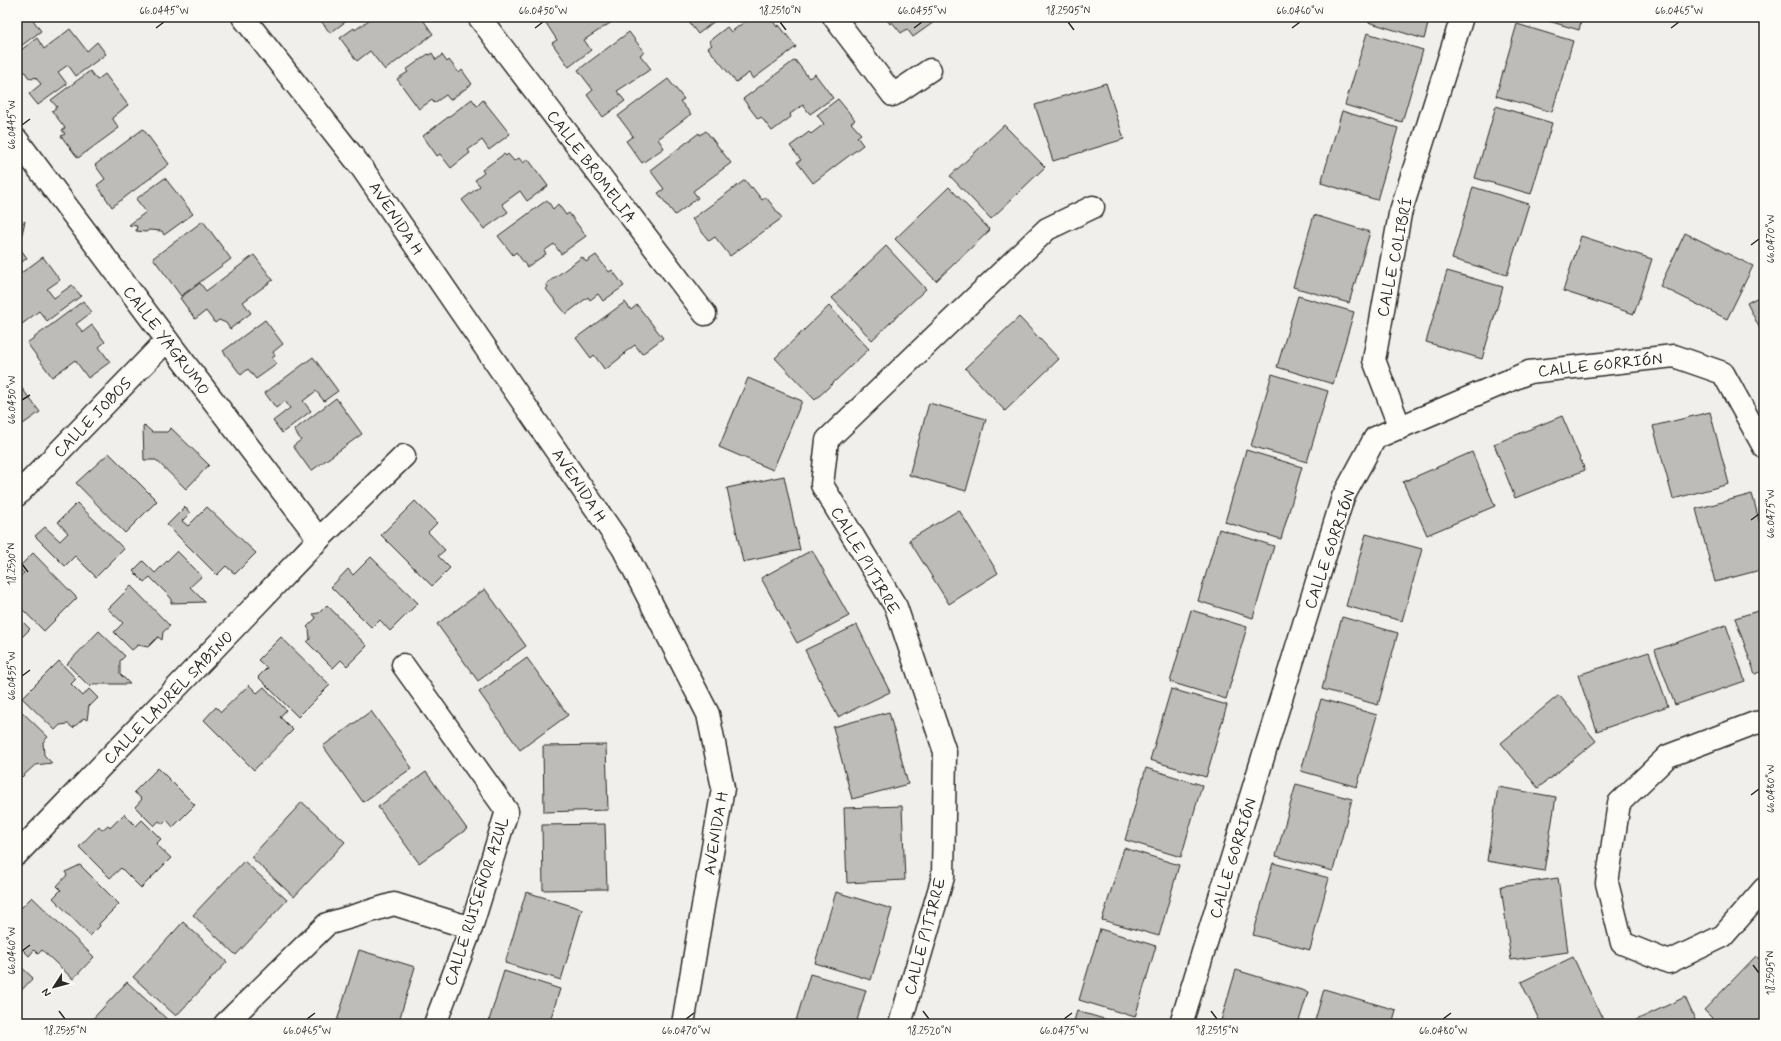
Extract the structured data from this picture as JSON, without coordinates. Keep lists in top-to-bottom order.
{
  "streets": {
    "street": [
      "CALLE BROMELIA",
      "AVENIDA H",
      "CALLE COLIBRÍ",
      "CALLE YAGRUMO",
      "CALLE GORRIÓN",
      "CALLE JOBOS",
      "CALLE PITIRRE",
      "CALLE LAUREL SABINO",
      "CALLE RUISEÑOR AZUL"
    ]
  },
  "crossings": [
    ["CALLE COLIBRÍ", "CALLE GORRIÓN"],
    ["CALLE YAGRUMO", "CALLE JOBOS"],
    ["CALLE YAGRUMO", "CALLE LAUREL SABINO"]
  ],
  "north": "bottom left",
  "coordinates": [
    "66.0445°W",
    "66.0450°W",
    "18.2510°N",
    "66.0455°W",
    "18.2505°N",
    "66.0460°W",
    "66.0465°W",
    "66.0470°W",
    "66.0475°W",
    "18.2530°N",
    "66.0480°W",
    "18.2535°N",
    "18.2520°N",
    "18.2515°N"
  ]
}
